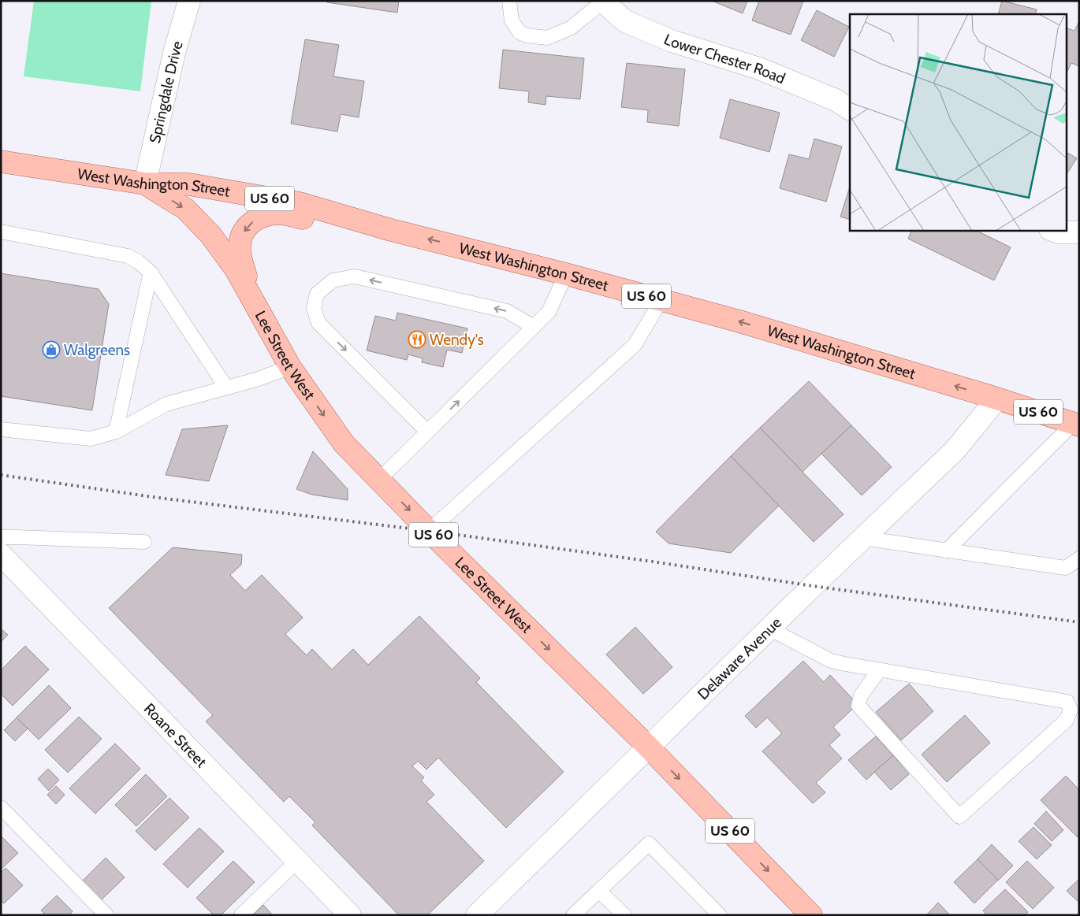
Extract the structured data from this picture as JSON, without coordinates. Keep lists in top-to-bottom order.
{
  "streets": {
    "main road": ["West Washington Street", "US 60", "Lee Street West"],
    "street": [
      "Lower Chester Road",
      "Springdale Drive",
      "Delaware Avenue",
      "Roane Street"
    ]
  },
  "crossings": [
    ["Springdale Drive", "West Washington Street"],
    ["Springdale Drive", "Lee Street West"],
    ["West Washington Street", "Lee Street West"],
    ["West Washington Street", "Delaware Avenue"],
    ["Lee Street West", "Delaware Avenue"]
  ],
  "one_way": ["West Washington Street", "Lee Street West"],
  "places": {
    "restaurant": ["Wendy's"],
    "shop": ["Walgreens"]
  }
}
